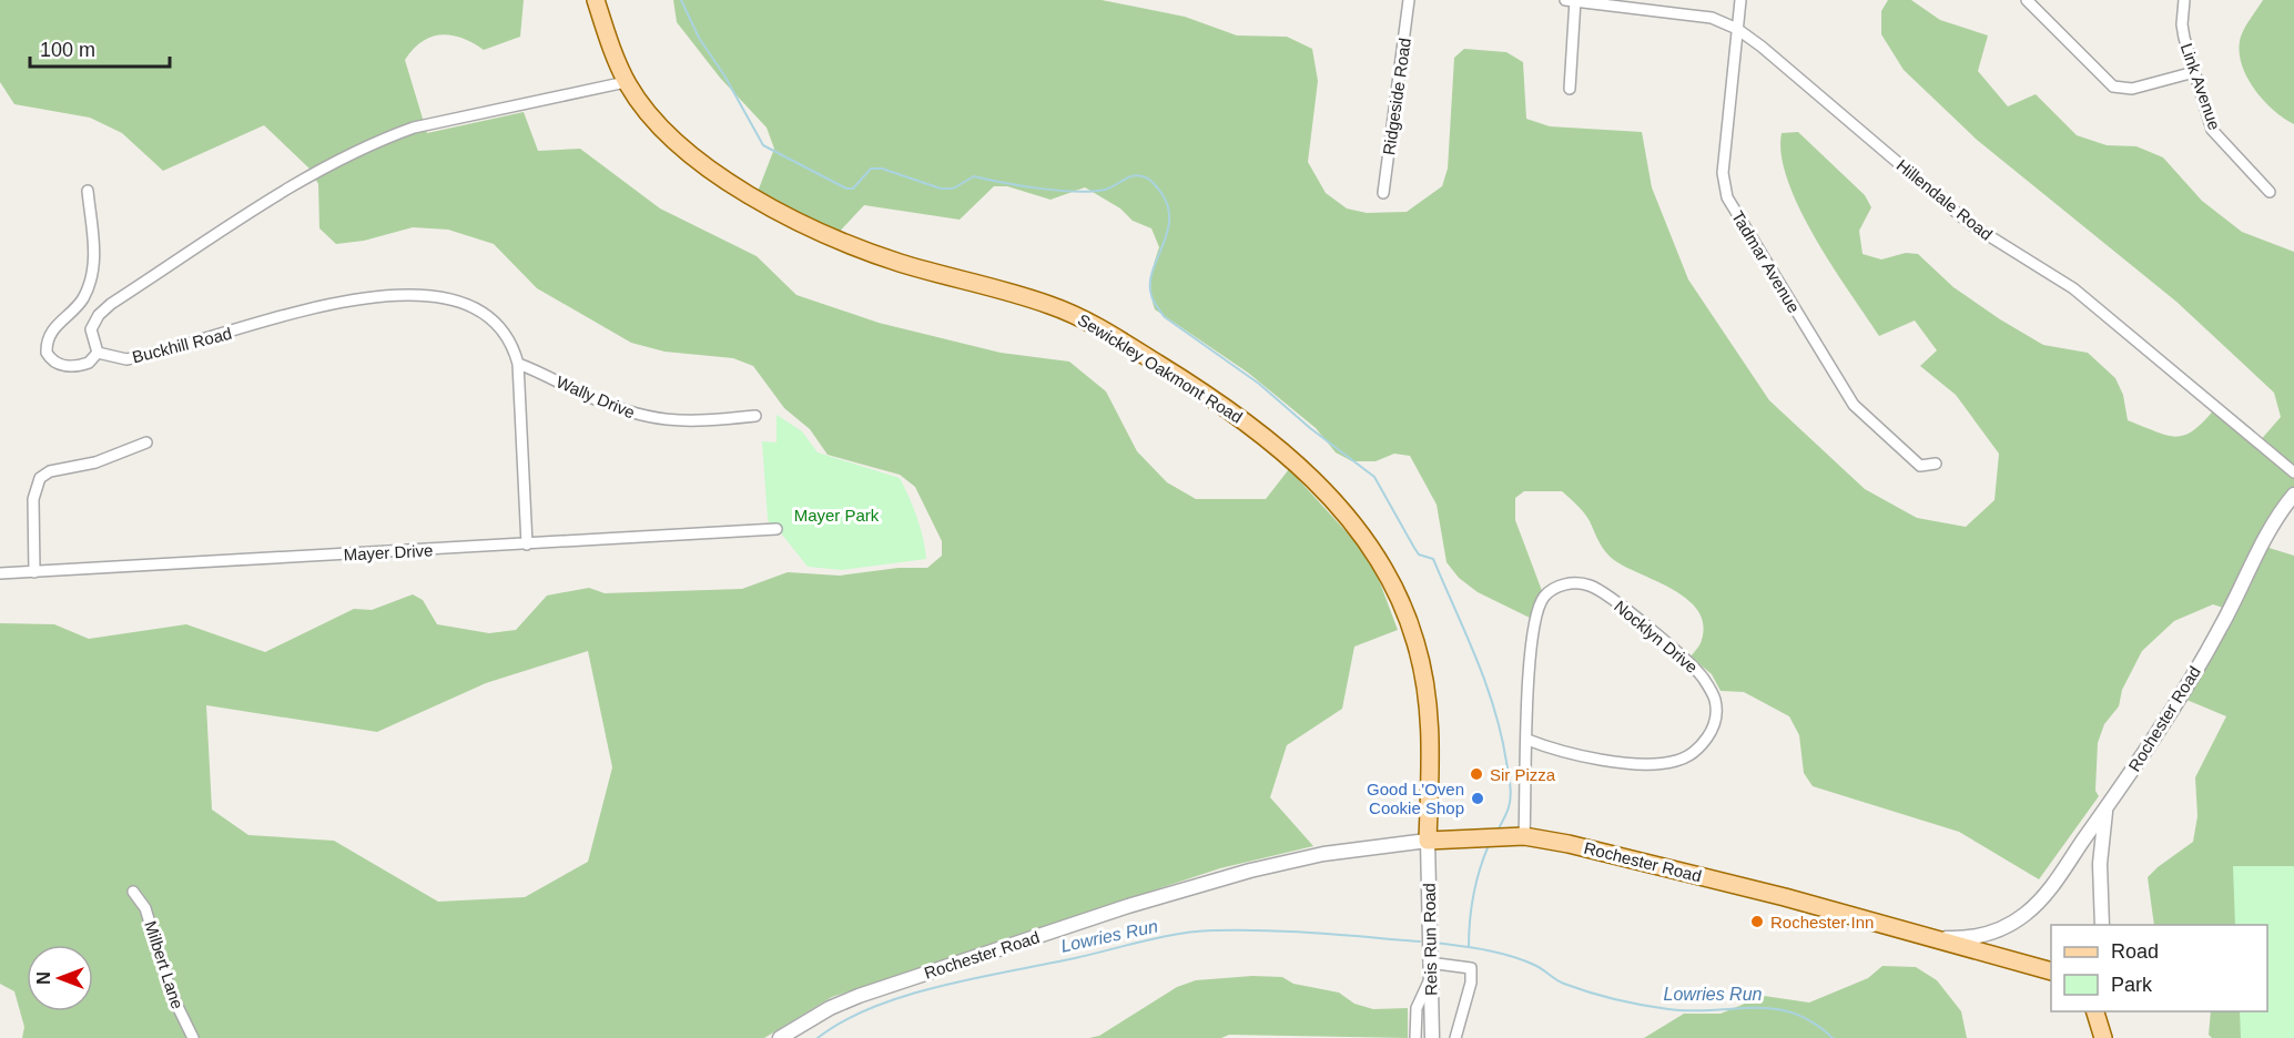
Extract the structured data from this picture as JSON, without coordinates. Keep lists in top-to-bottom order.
{
  "streets": {
    "main road": ["Sewickley Oakmont Road", "Rochester Road"],
    "street": [
      "Link Avenue",
      "Ridgeside Road",
      "Hillendale Road",
      "Tadmar Avenue",
      "Buckhill Road",
      "Wally Drive",
      "Mayer Drive",
      "Nocklyn Drive",
      "Reis Run Road",
      "Milbert Lane"
    ]
  },
  "crossings": [
    ["Hillendale Road", "Tadmar Avenue"],
    ["Buckhill Road", "Wally Drive"],
    ["Buckhill Road", "Mayer Drive"],
    ["Sewickley Oakmont Road", "Rochester Road"],
    ["Sewickley Oakmont Road", "Reis Run Road"],
    ["Nocklyn Drive", "Rochester Road"],
    ["Rochester Road", "Reis Run Road"]
  ],
  "water": ["Lowries Run"],
  "parks": ["Mayer Park"],
  "places": ["Sir Pizza", "Good L'Oven Cookie Shop", "Rochester Inn"],
  "legend": ["Road", "Park"],
  "scale_bar": "100 m",
  "north": "left"
}
